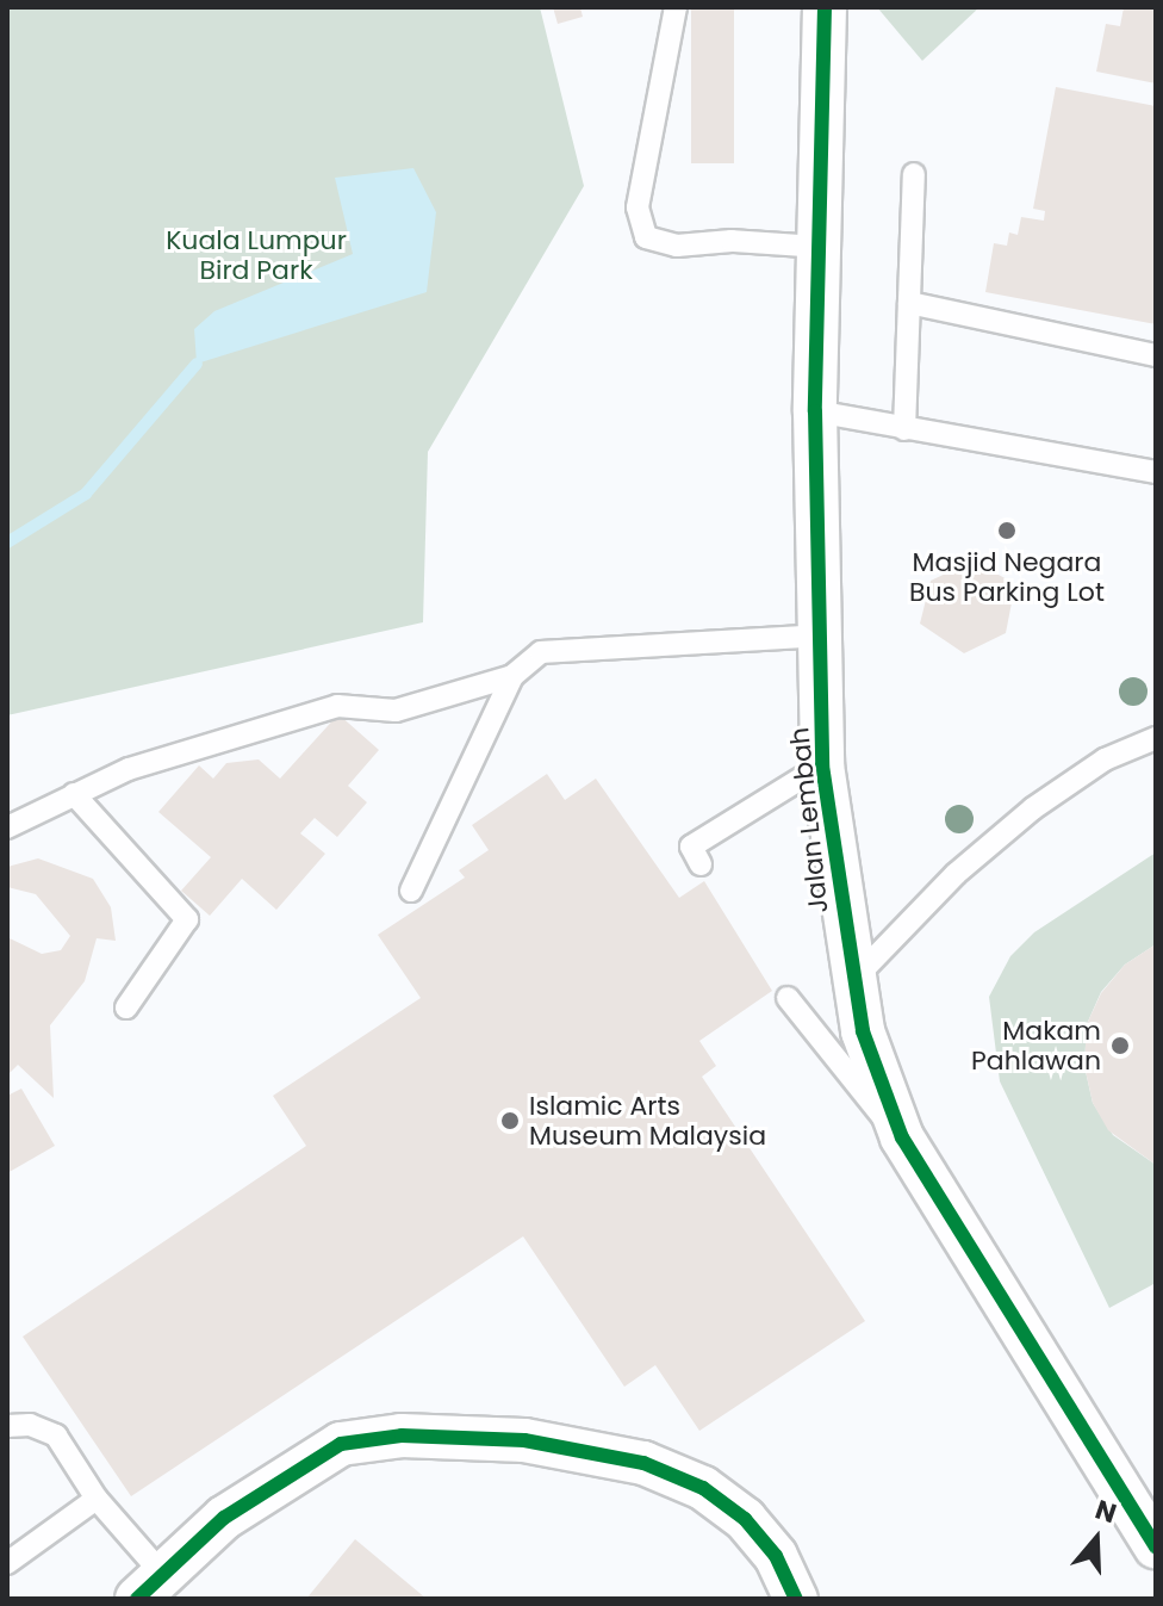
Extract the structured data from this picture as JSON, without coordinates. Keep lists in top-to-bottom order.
{
  "streets": {
    "street": ["Jalan Lembah"]
  },
  "parks": ["Kuala Lumpur Bird Park"],
  "places": ["Masjid Negara Bus Parking Lot", "Makam Pahlawan", "Islamic Arts Museum Malaysia"],
  "north": "top"
}
